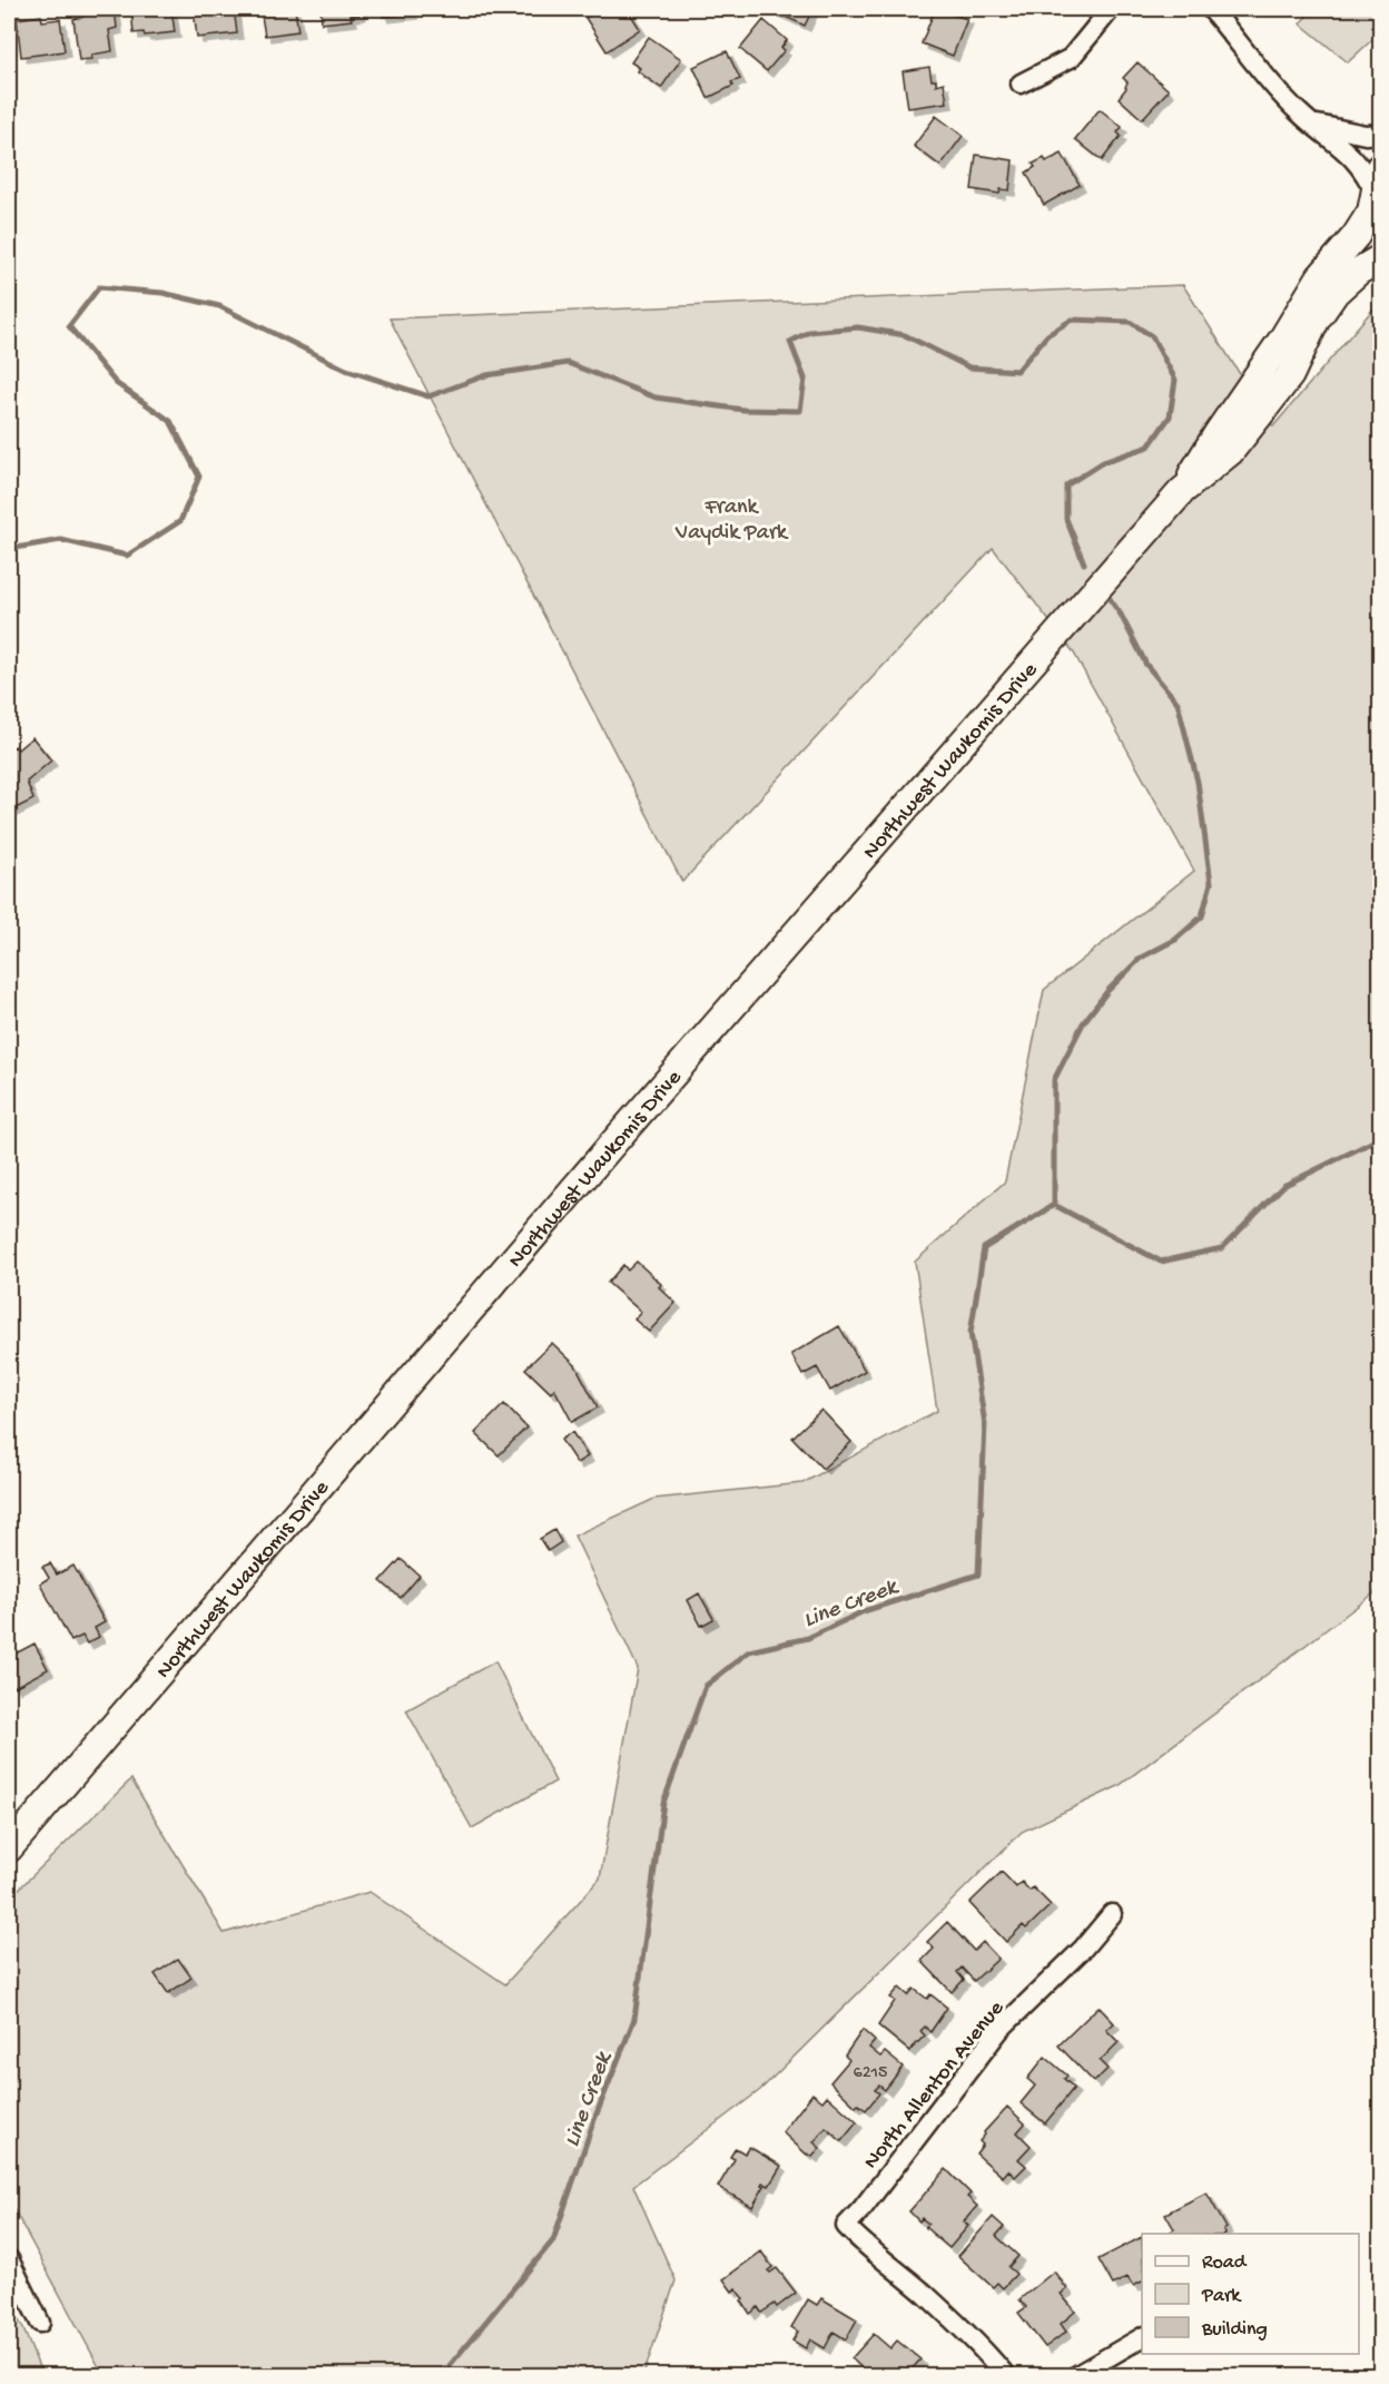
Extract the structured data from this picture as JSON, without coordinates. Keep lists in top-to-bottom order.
{
  "streets": {
    "main road": ["Northwest Waukomis Drive"],
    "street": ["North Allenton Avenue"]
  },
  "water": ["Line Creek"],
  "parks": ["Frank Vaydik Park"],
  "house_numbers": ["6215"],
  "legend": ["Road", "Park", "Building"]
}
